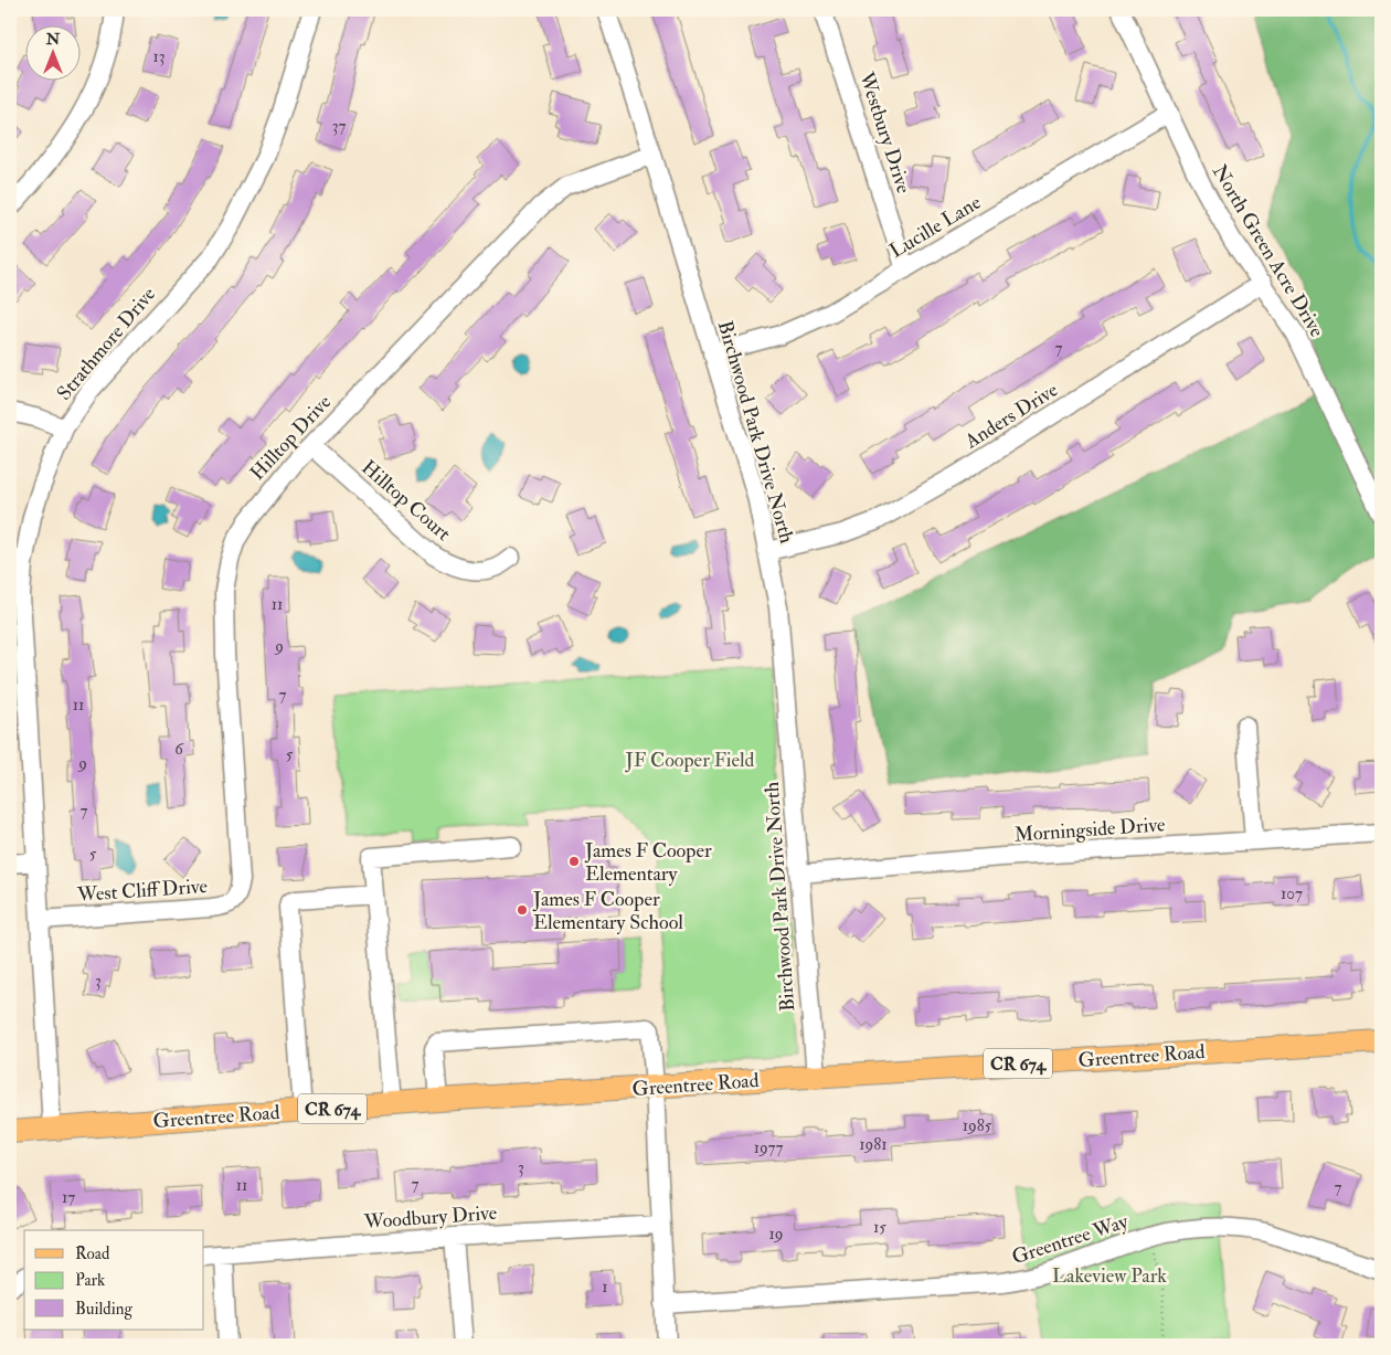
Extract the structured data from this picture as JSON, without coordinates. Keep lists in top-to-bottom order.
{
  "streets": {
    "main road": ["Greentree Road", "CR 674"],
    "street": [
      "Westbury Drive",
      "Lucille Lane",
      "North Green Acre Drive",
      "Strathmore Drive",
      "Anders Drive",
      "Birchwood Park Drive North",
      "Hilltop Drive",
      "Hilltop Court",
      "Morningside Drive",
      "West Cliff Drive",
      "Woodbury Drive",
      "Greentree Way"
    ]
  },
  "crossings": [
    ["Westbury Drive", "Lucille Lane"],
    ["Lucille Lane", "North Green Acre Drive"],
    ["Lucille Lane", "Birchwood Park Drive North"],
    ["North Green Acre Drive", "Anders Drive"],
    ["Strathmore Drive", "West Cliff Drive"],
    ["Strathmore Drive", "Greentree Road"],
    ["Anders Drive", "Birchwood Park Drive North"],
    ["Birchwood Park Drive North", "Hilltop Drive"],
    ["Birchwood Park Drive North", "Morningside Drive"],
    ["Birchwood Park Drive North", "Greentree Road"],
    ["Hilltop Drive", "Hilltop Court"],
    ["Hilltop Drive", "West Cliff Drive"]
  ],
  "parks": ["JF Cooper Field", "Lakeview Park"],
  "places": ["James F Cooper Elementary", "James F Cooper Elementary School"],
  "house_numbers": [
    "13",
    "37",
    "7",
    "11",
    "9",
    "7",
    "11",
    "6",
    "5",
    "9",
    "7",
    "5",
    "107",
    "3",
    "1985",
    "1981",
    "1977",
    "3",
    "7",
    "11",
    "7",
    "17",
    "15",
    "19",
    "1"
  ],
  "legend": ["Road", "Park", "Building"],
  "north": "top"
}
